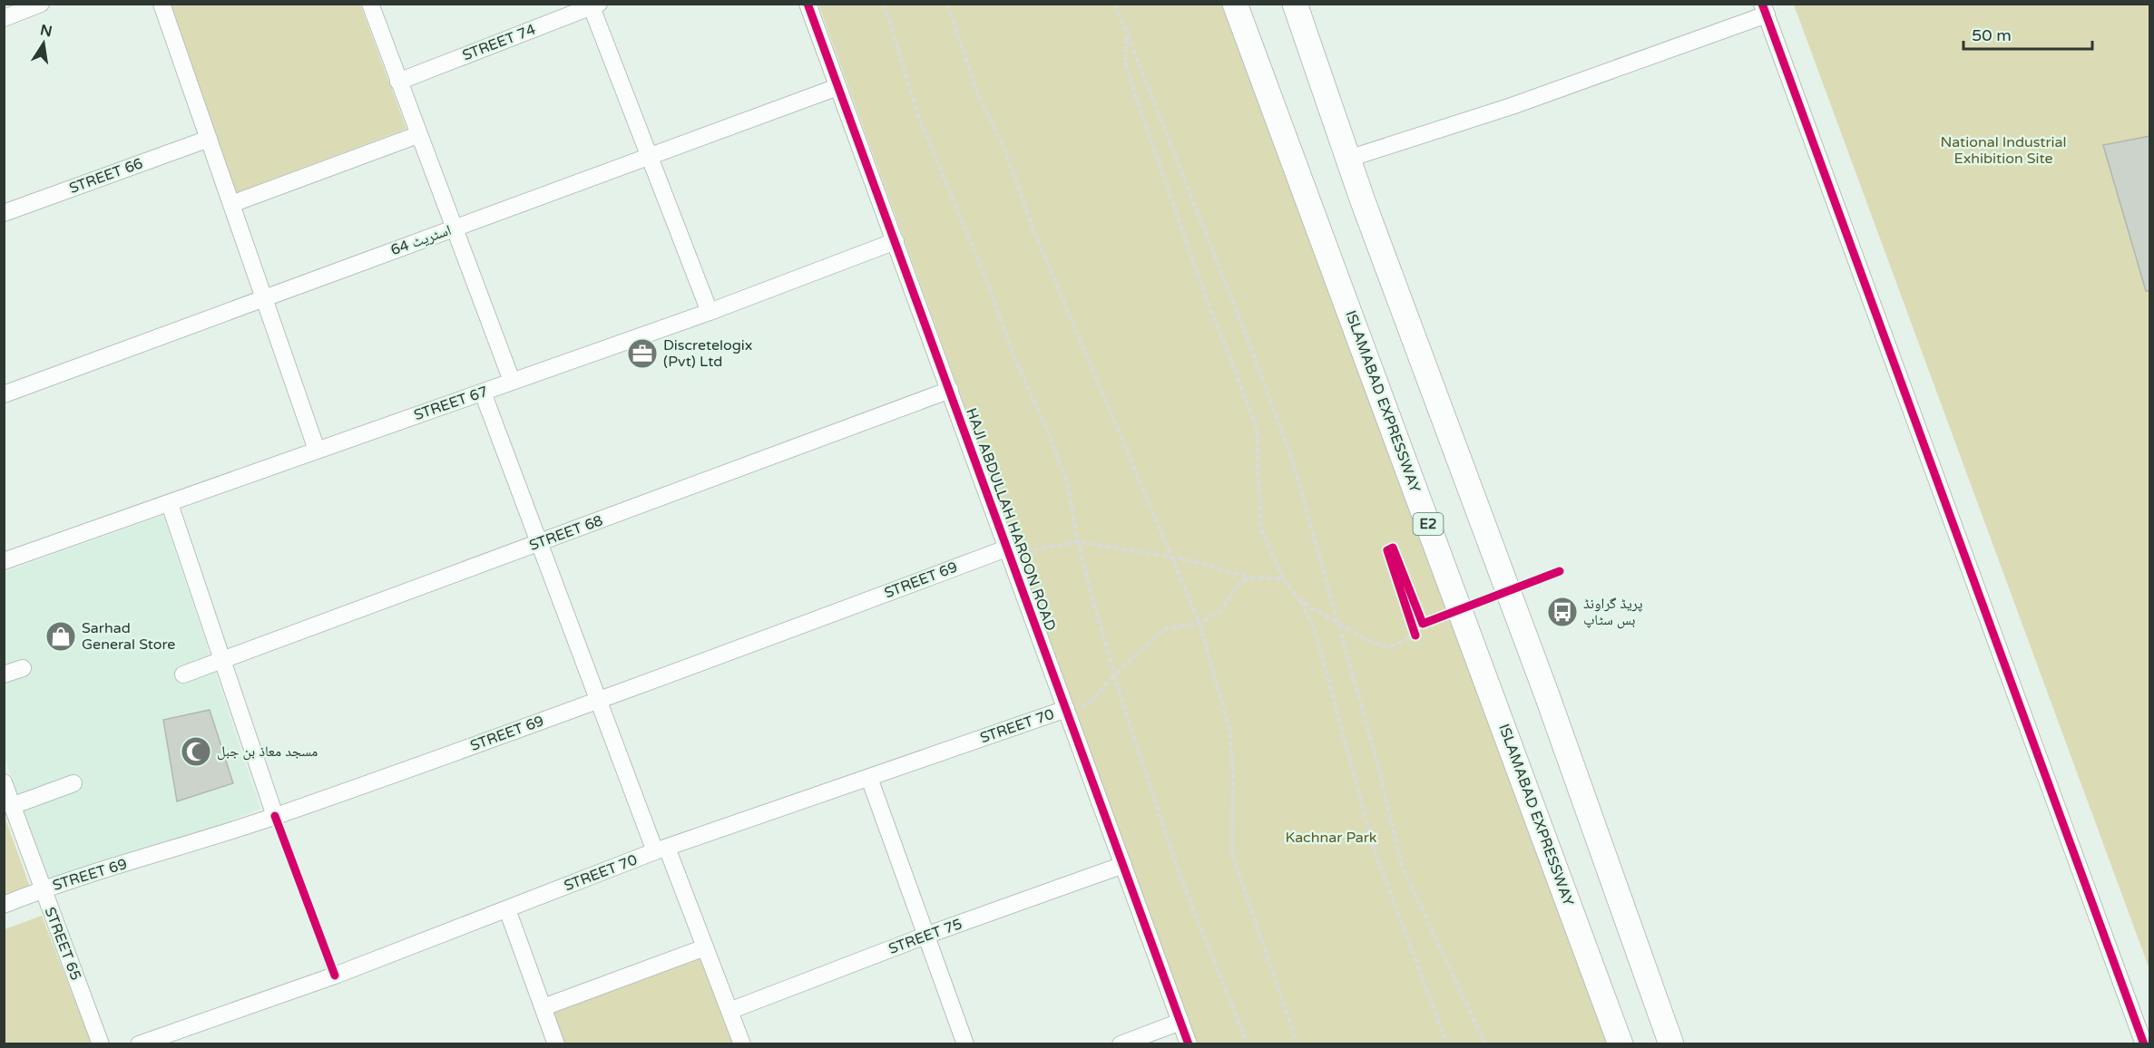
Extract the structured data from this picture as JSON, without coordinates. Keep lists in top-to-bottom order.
{
  "streets": {
    "highway": ["ISLAMABAD EXPRESSWAY", "E2"],
    "street": [
      "STREET 74",
      "STREET 66",
      "اسٹریٹ 64",
      "STREET 67",
      "HAJI ABDULLAH HAROON ROAD",
      "STREET 68",
      "STREET 69",
      "STREET 70",
      "STREET 75",
      "STREET 65"
    ]
  },
  "crossings": [
    ["اسٹریٹ 64", "HAJI ABDULLAH HAROON ROAD"],
    ["STREET 67", "HAJI ABDULLAH HAROON ROAD"],
    ["HAJI ABDULLAH HAROON ROAD", "STREET 68"],
    ["HAJI ABDULLAH HAROON ROAD", "STREET 69"],
    ["HAJI ABDULLAH HAROON ROAD", "STREET 70"],
    ["HAJI ABDULLAH HAROON ROAD", "STREET 75"],
    ["STREET 69", "STREET 65"]
  ],
  "parks": ["National Industrial Exhibition Site", "Kachnar Park"],
  "places": {
    "office": ["Discretelogix (Pvt) Ltd"],
    "bus stop": ["پریڈ گراونڈ بس سٹاپ"],
    "shop": ["Sarhad General Store"],
    "mosque": ["مسجد معاذ بن جبل"]
  },
  "scale_bar": "50 m",
  "north": "top"
}
